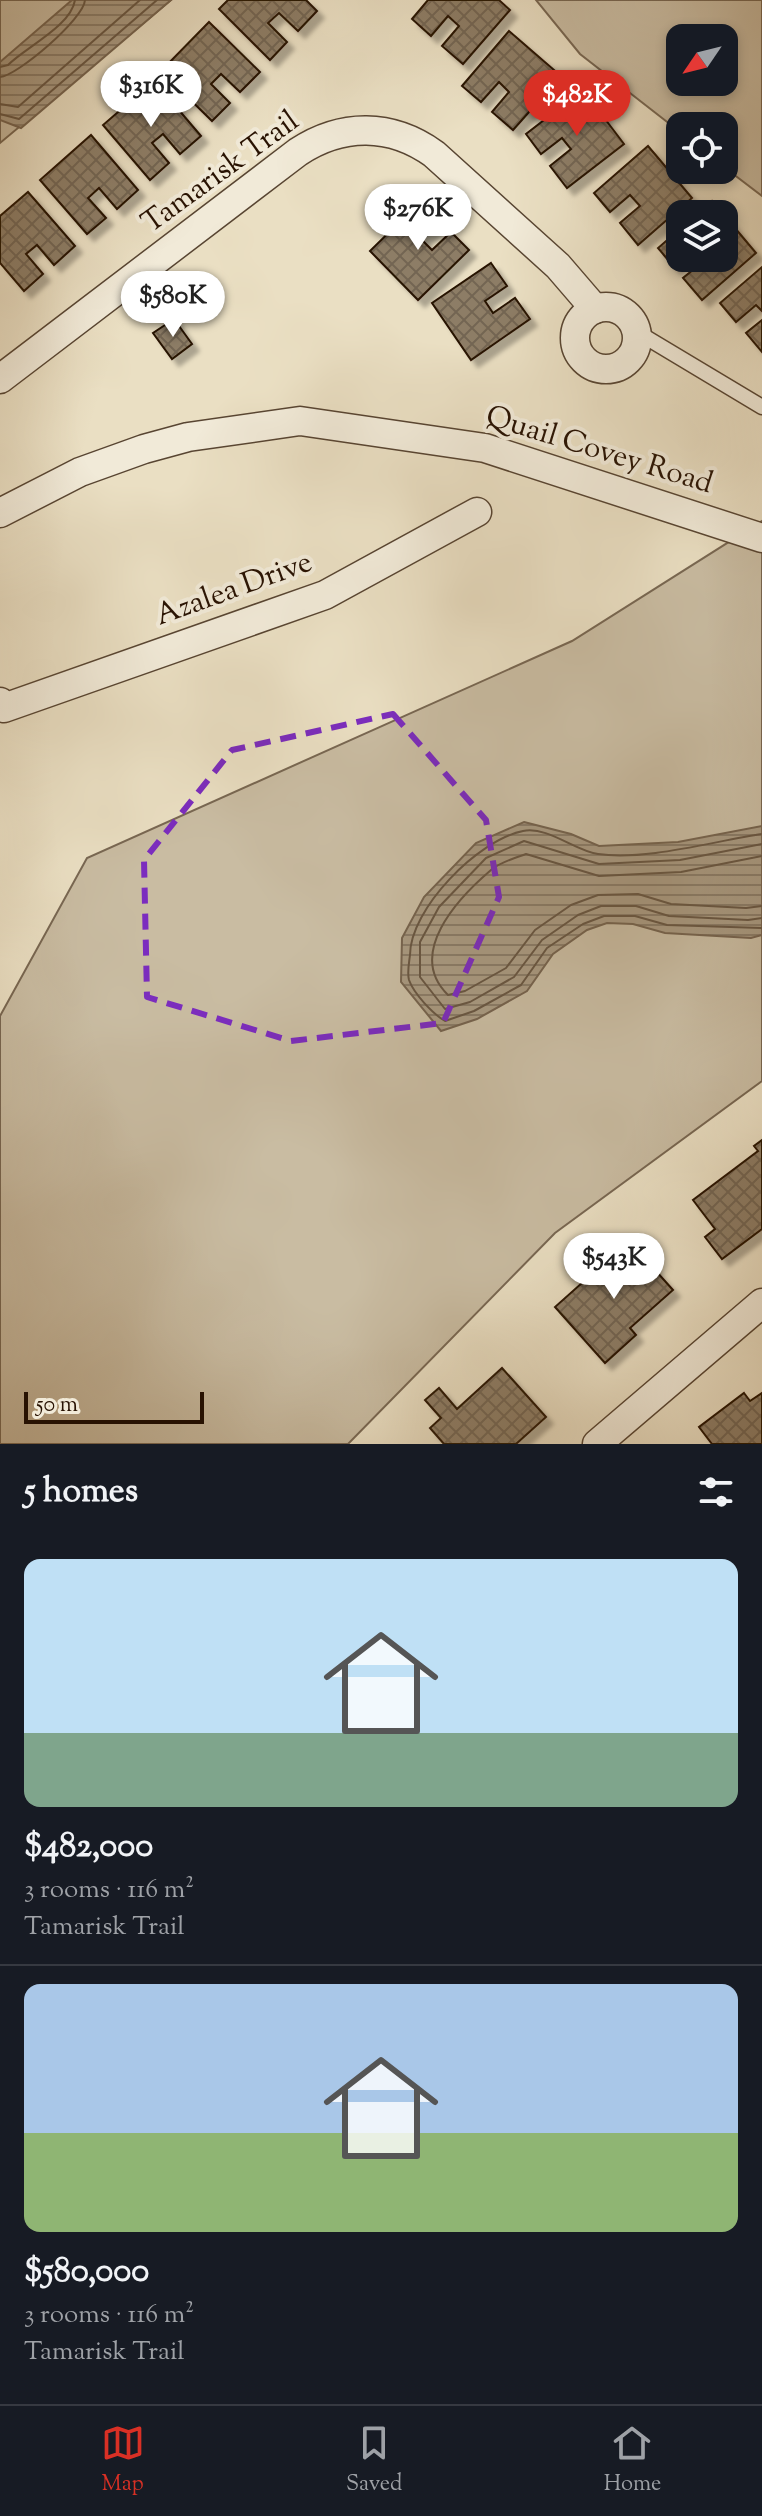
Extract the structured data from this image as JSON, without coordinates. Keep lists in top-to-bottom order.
{
  "streets": {
    "street": ["Tamarisk Trail", "Quail Covey Road", "Azalea Drive"]
  },
  "scale_bar": "50 m",
  "north": "bottom left",
  "page": {
    "price": [
      "$316K",
      "$482K",
      "$276K",
      "$580K",
      "$543K"
    ],
    "scale": "50 m",
    "heading": "5 homes",
    "list": [
      {
        "name": "$482,000",
        "note": "3 rooms · 116 m² · Tamarisk Trail"
      },
      {
        "name": "$580,000",
        "note": "3 rooms · 116 m² · Tamarisk Trail"
      }
    ],
    "tabs": ["Map", "Saved", "Home"]
  }
}
